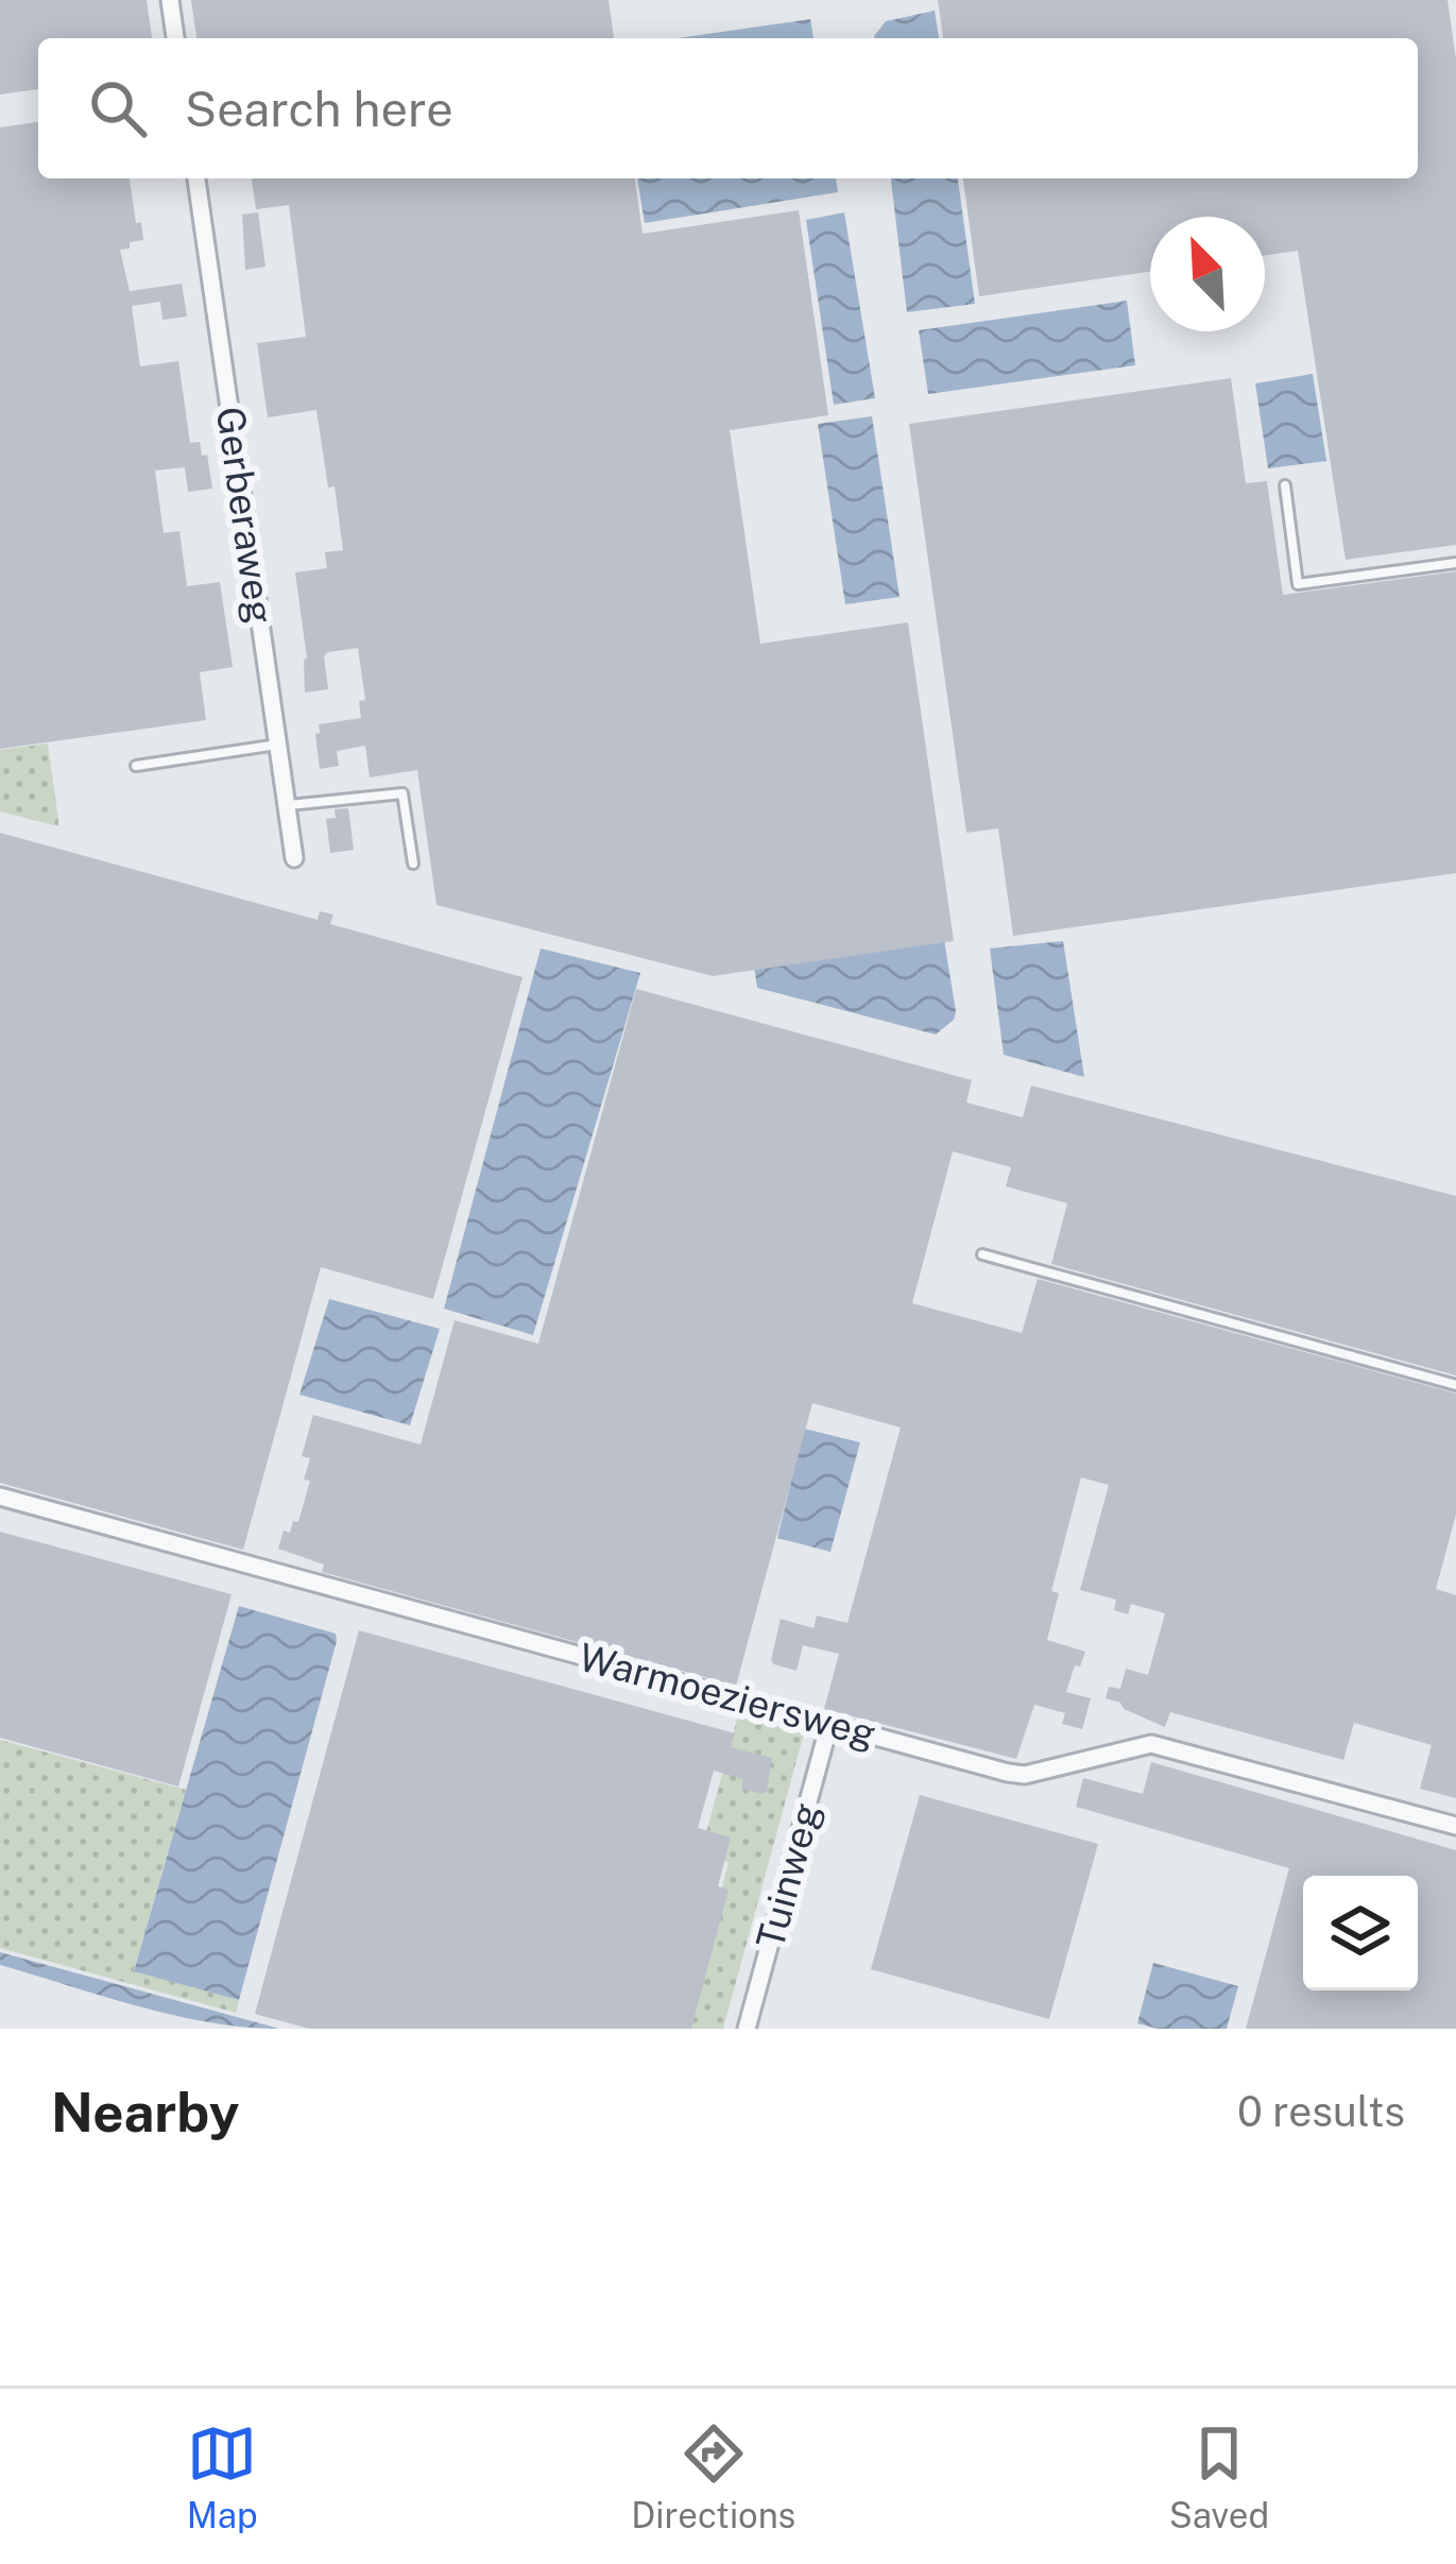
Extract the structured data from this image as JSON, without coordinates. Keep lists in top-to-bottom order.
{
  "streets": {
    "street": ["Gerberaweg", "Warmoeziersweg", "Tuinweg"]
  },
  "crossings": [
    ["Warmoeziersweg", "Tuinweg"]
  ],
  "north": "top left",
  "page": {
    "search": "Search here",
    "heading": ["Nearby", "0 results"],
    "nav": ["Map", "Directions", "Saved"]
  }
}
